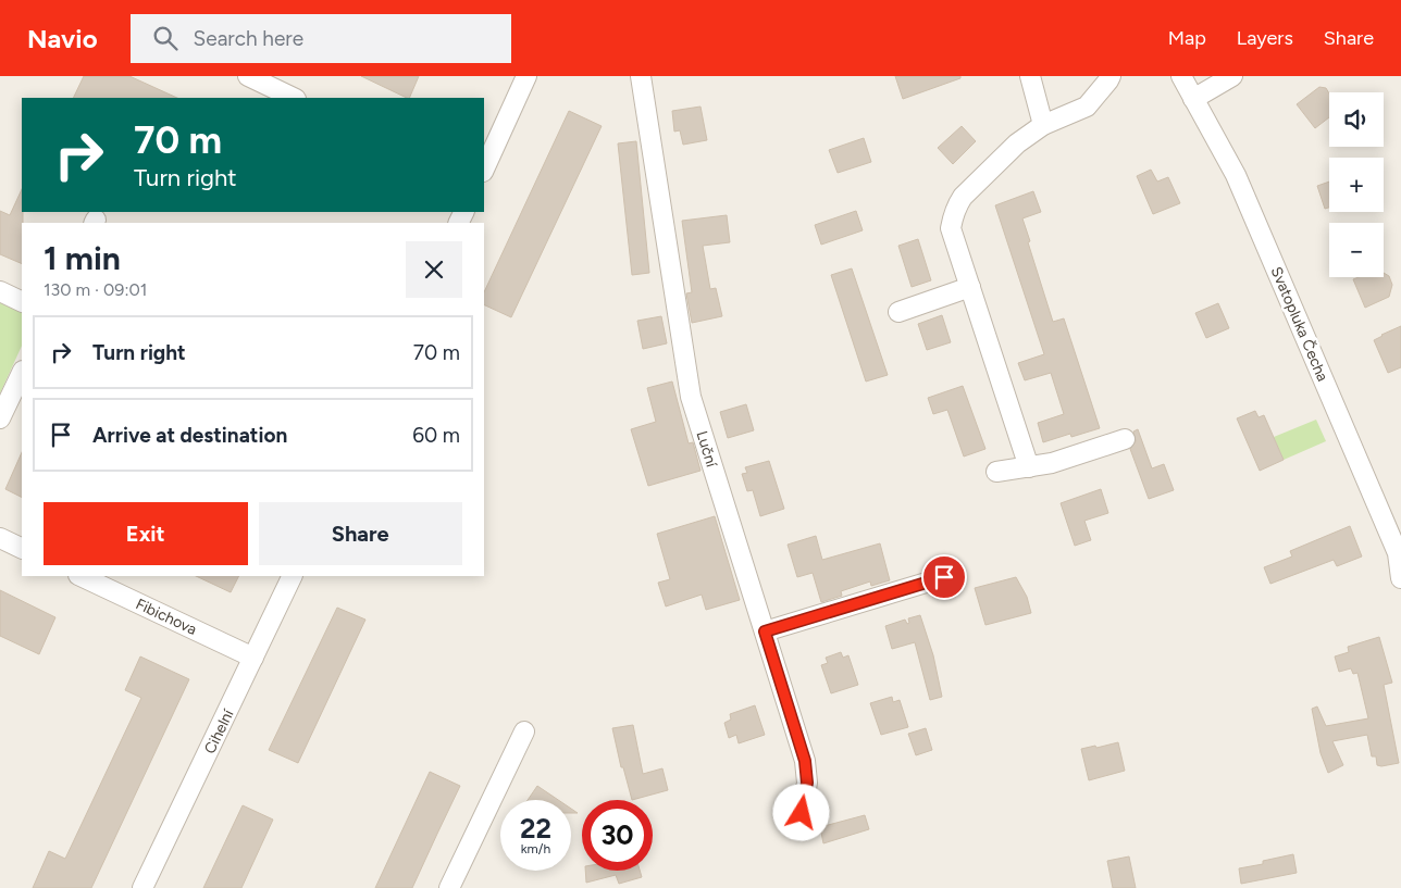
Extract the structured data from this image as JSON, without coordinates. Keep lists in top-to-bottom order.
{
  "streets": {
    "street": [
      "Svatopluka Čecha",
      "Luční",
      "Fibichova",
      "Cihelní"
    ]
  },
  "crossings": [
    ["Fibichova", "Cihelní"]
  ],
  "page": {
    "header": "Navio",
    "search": "Search here",
    "nav": ["Map", "Layers", "Share"],
    "map_buttons": ["+", "−"],
    "turn": ["70 m", "Turn right"],
    "heading": ["1 min", "130 m · 09:01"],
    "list": [
      {
        "name": "Turn right",
        "value": "70 m"
      },
      {
        "name": "Arrive at destination",
        "value": "60 m"
      }
    ],
    "buttons": ["Exit", "Share"],
    "speed": "22 km/h",
    "limit": "30"
  }
}
